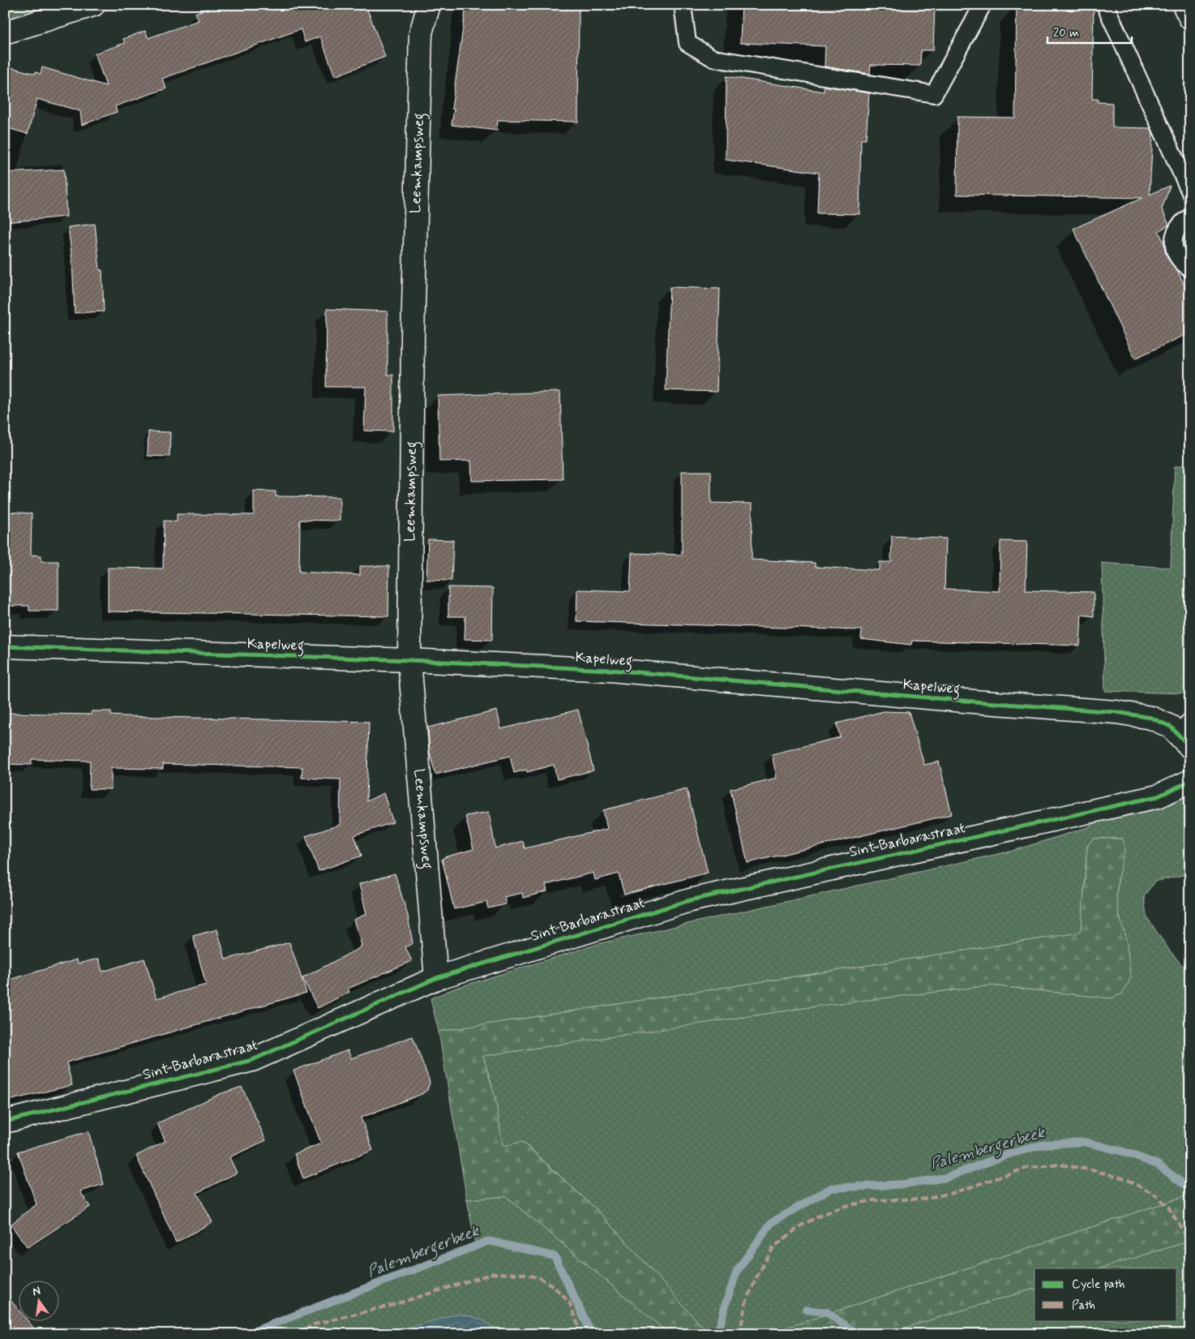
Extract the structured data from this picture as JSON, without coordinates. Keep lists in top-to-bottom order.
{
  "streets": {
    "street": ["Leemkampsweg", "Kapelweg", "Sint Barbarastraat"]
  },
  "crossings": [
    ["Leemkampsweg", "Kapelweg"],
    ["Leemkampsweg", "Sint Barbarastraat"]
  ],
  "water": ["Palembergerbeek"],
  "legend": ["Cycle path", "Path"],
  "scale_bar": "20 m",
  "north": "top"
}
